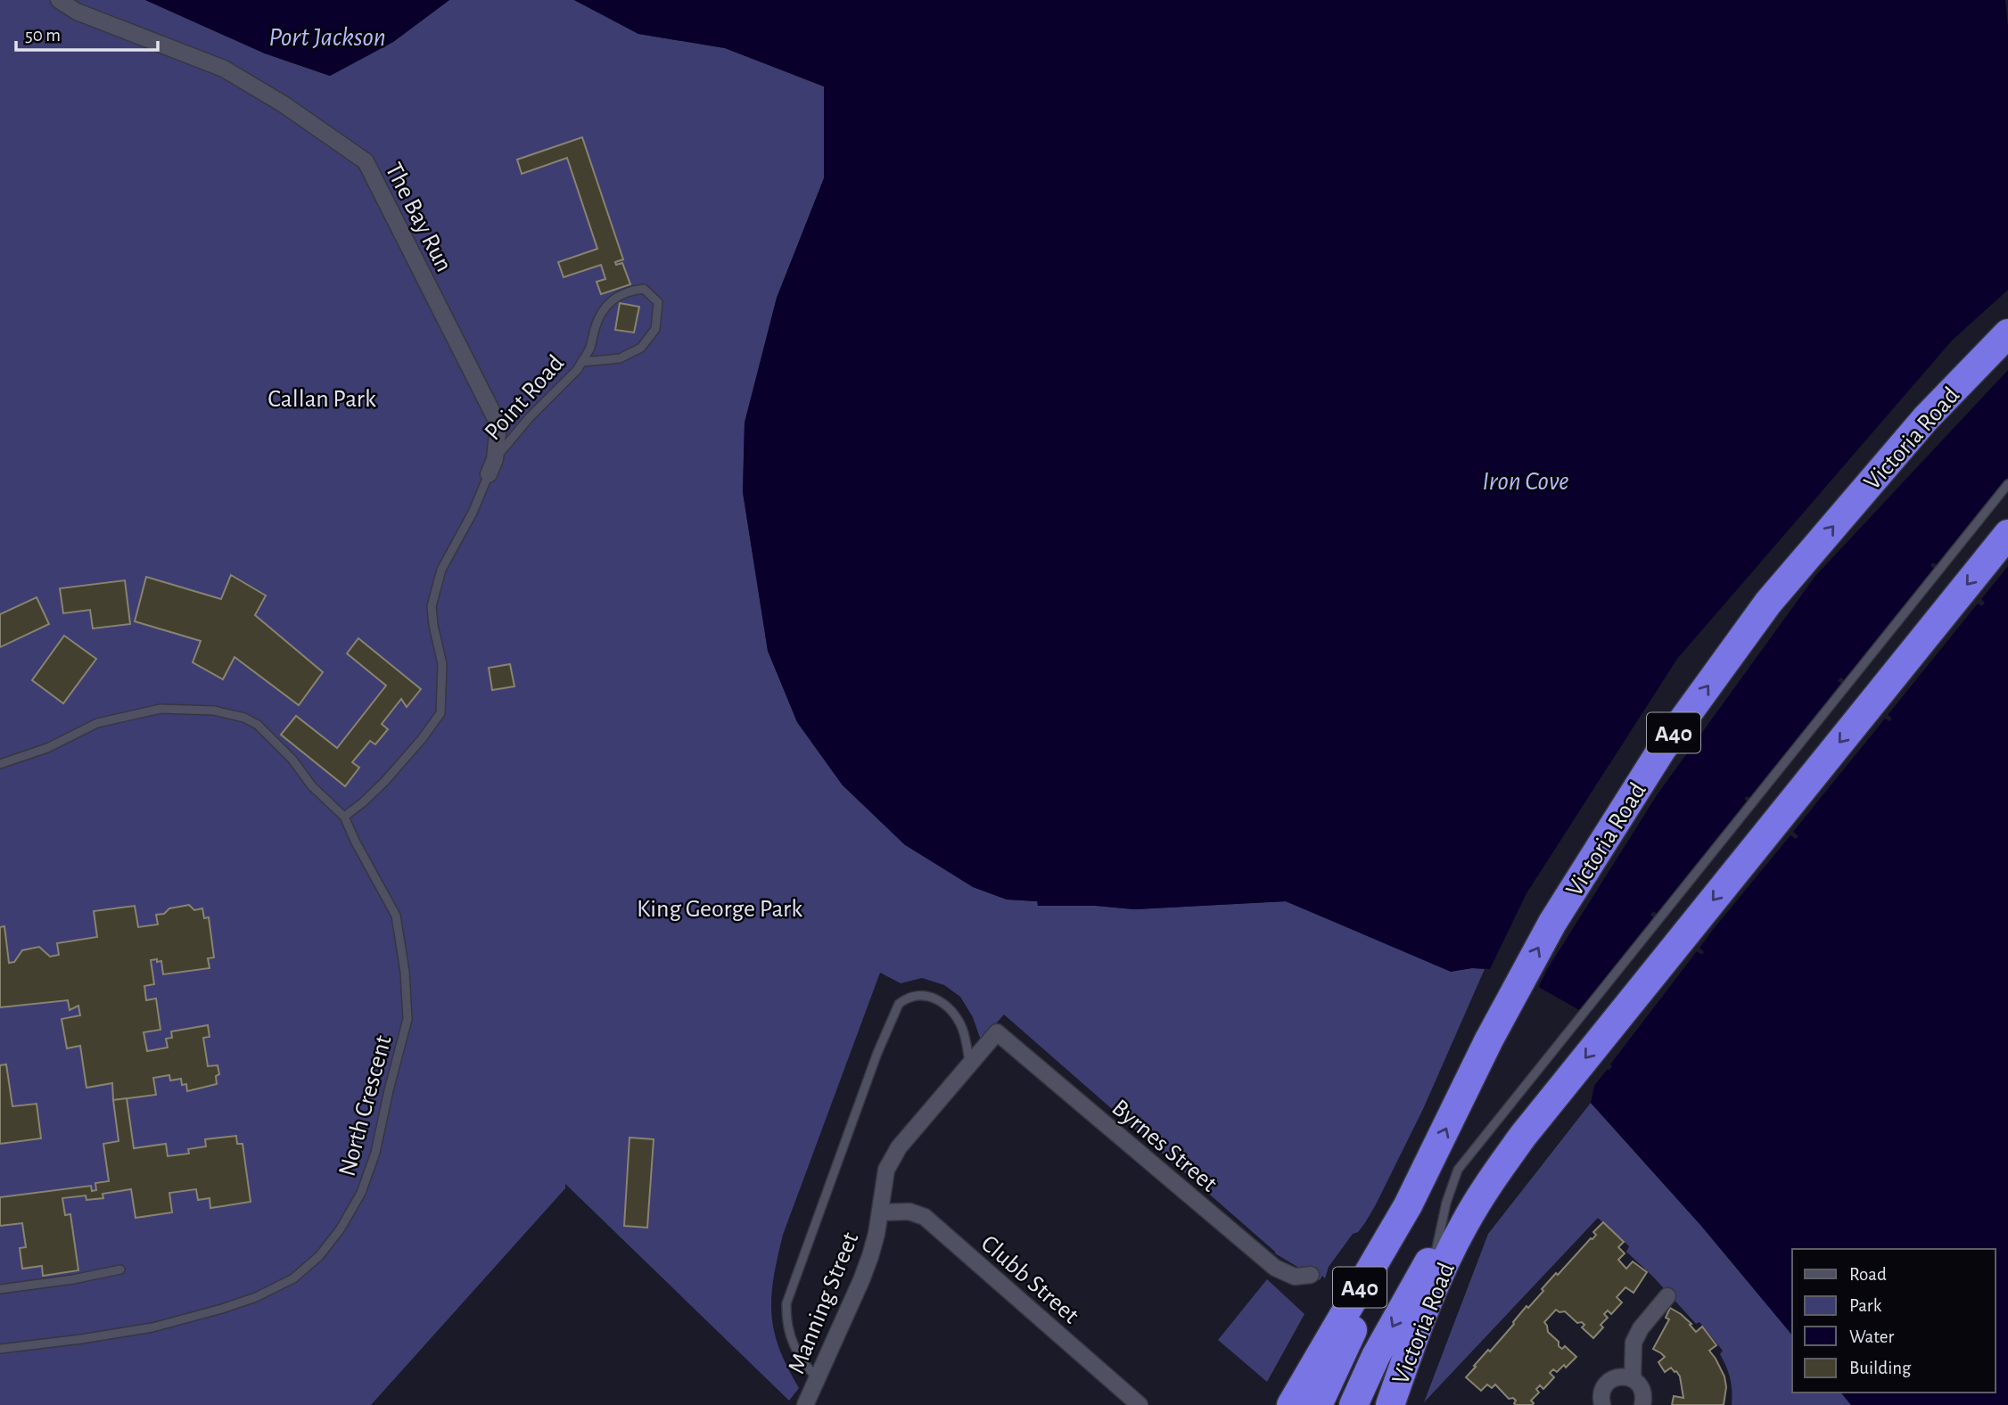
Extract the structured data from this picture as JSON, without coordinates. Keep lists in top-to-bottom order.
{
  "streets": {
    "highway": ["Victoria Road", "A40"],
    "street": [
      "The Bay Run",
      "Byrnes Street",
      "Clubb Street",
      "Manning Street"
    ],
    "lane": ["Point Road", "North Crescent"]
  },
  "crossings": [
    ["The Bay Run", "Point Road"],
    ["Point Road", "North Crescent"],
    ["Byrnes Street", "Manning Street"],
    ["Clubb Street", "Manning Street"]
  ],
  "water": ["Port Jackson", "Iron Cove"],
  "parks": ["Callan Park", "King George Park"],
  "legend": [
    "Road",
    "Park",
    "Water",
    "Building"
  ],
  "scale_bar": "50 m"
}
